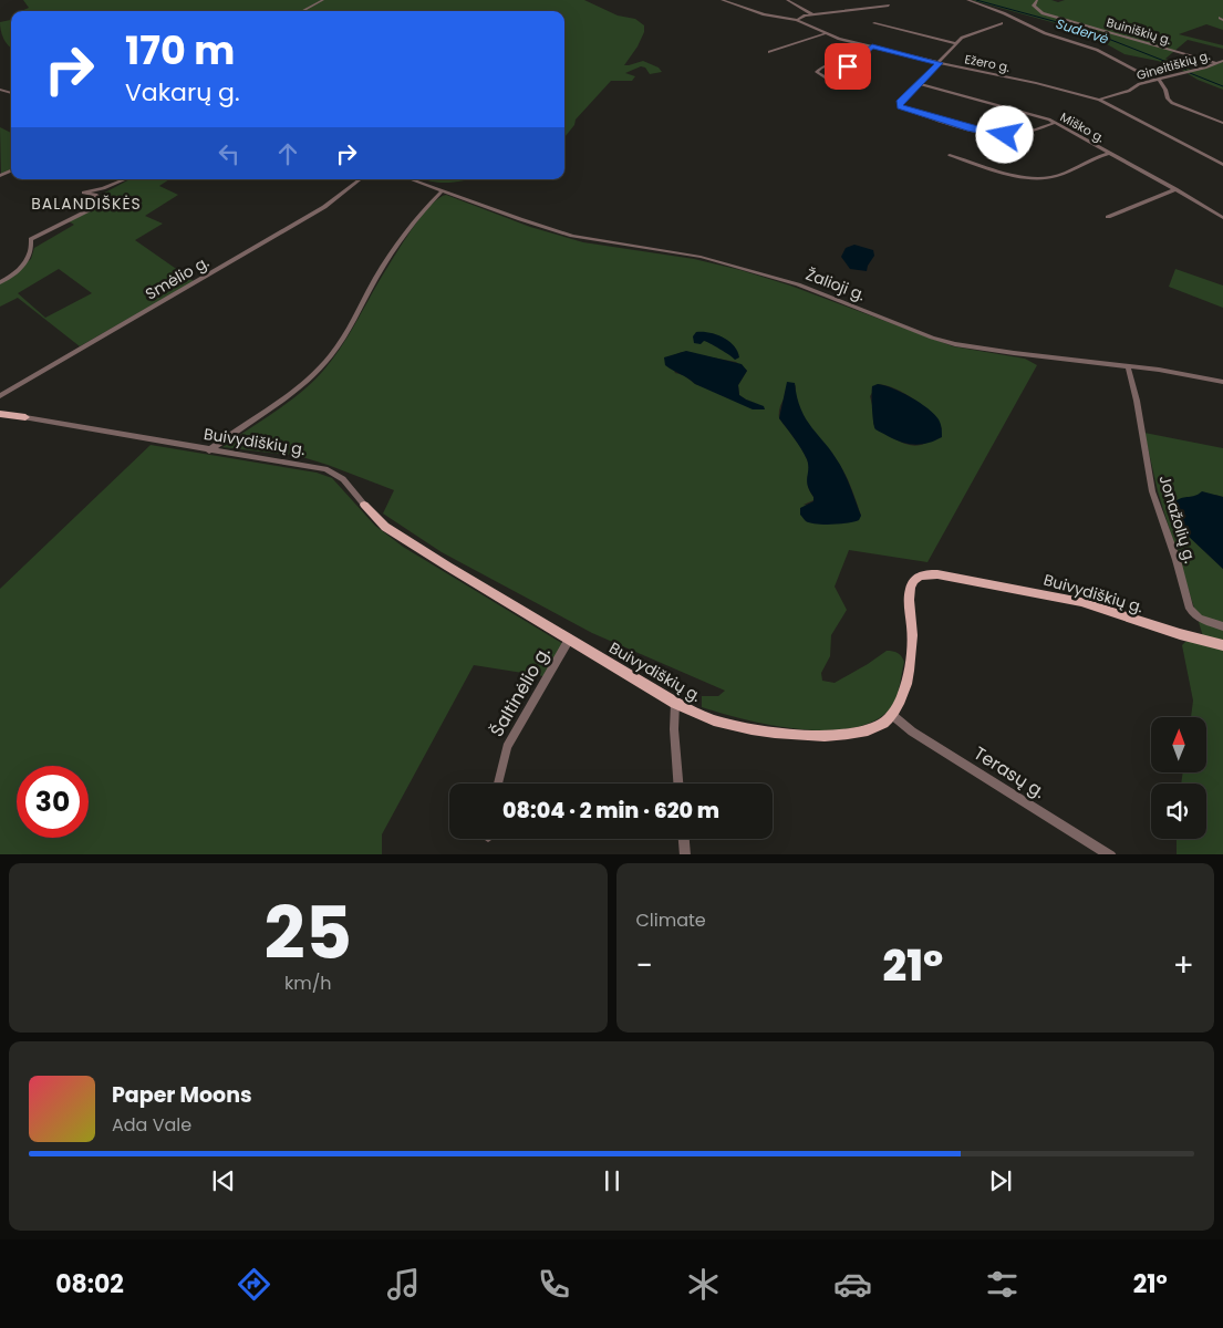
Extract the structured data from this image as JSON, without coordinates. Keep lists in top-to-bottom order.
{
  "streets": {
    "main road": ["Buivydiškių g."],
    "street": [
      "Buiniškių g.",
      "Ežero g.",
      "Gineitiškių g.",
      "Miško g.",
      "Smėlio g.",
      "Žalioji g.",
      "Jonažolių g.",
      "Šaltinėlio g.",
      "Terasų g."
    ]
  },
  "crossings": [
    ["Buiniškių g.", "Gineitiškių g."],
    ["Ežero g.", "Gineitiškių g."],
    ["Žalioji g.", "Jonažolių g."],
    ["Buivydiškių g.", "Šaltinėlio g."],
    ["Buivydiškių g.", "Terasų g."]
  ],
  "districts": ["BALANDIŠKĖS"],
  "water": ["Sudervė"],
  "north": "top",
  "page": {
    "turn": ["170 m", "Vakarų g."],
    "limit": "30",
    "trip": "08:04 · 2 min · 620 m",
    "tile": [
      ["25", "km/h"],
      "Climate"
    ],
    "heat": ["−", "21°", "+"],
    "song": ["Paper Moons", "Ada Vale"],
    "tabs": ["08:02", "21°"]
  }
}
